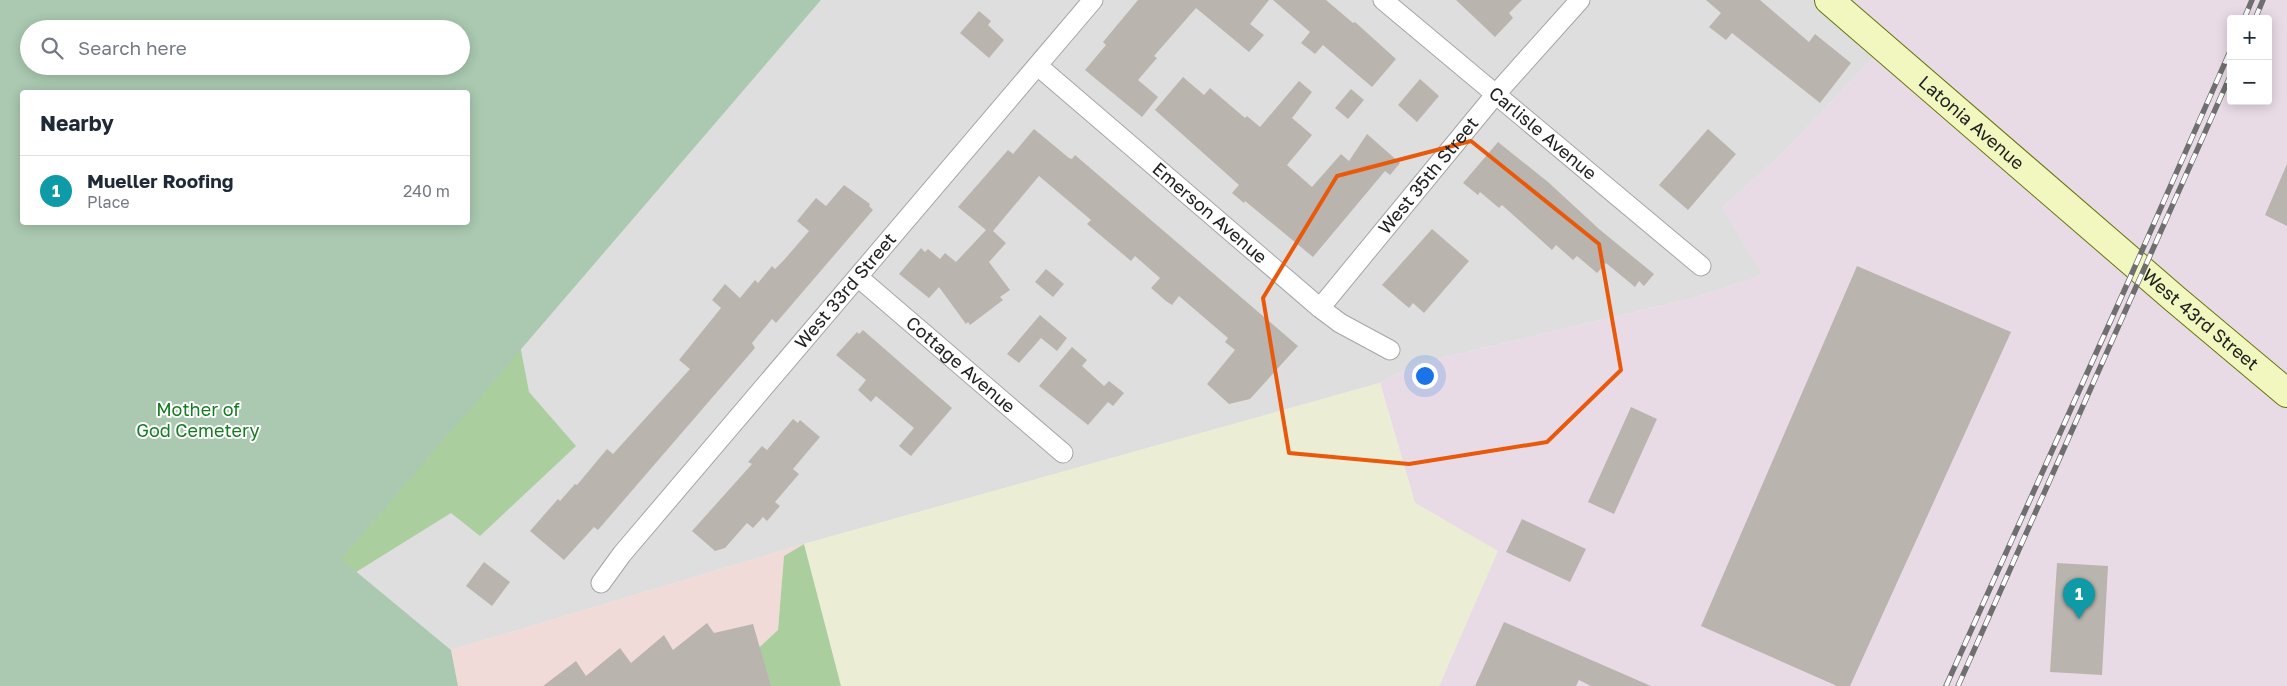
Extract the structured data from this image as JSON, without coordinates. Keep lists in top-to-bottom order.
{
  "streets": {
    "street": [
      "Latonia Avenue",
      "Carlisle Avenue",
      "West 35th Street",
      "Emerson Avenue",
      "West 33rd Street",
      "West 43rd Street",
      "Cottage Avenue"
    ]
  },
  "crossings": [
    ["Latonia Avenue", "West 43rd Street"],
    ["Carlisle Avenue", "West 35th Street"],
    ["West 35th Street", "Emerson Avenue"],
    ["Emerson Avenue", "West 33rd Street"],
    ["West 33rd Street", "Cottage Avenue"]
  ],
  "parks": ["Mother of God Cemetery"],
  "page": {
    "map_buttons": ["+", "−"],
    "search": "Search here",
    "heading": "Nearby",
    "list": [
      {
        "mark": "1",
        "name": "Mueller Roofing",
        "note": "Place",
        "value": "240 m"
      }
    ],
    "pins": "1"
  }
}
